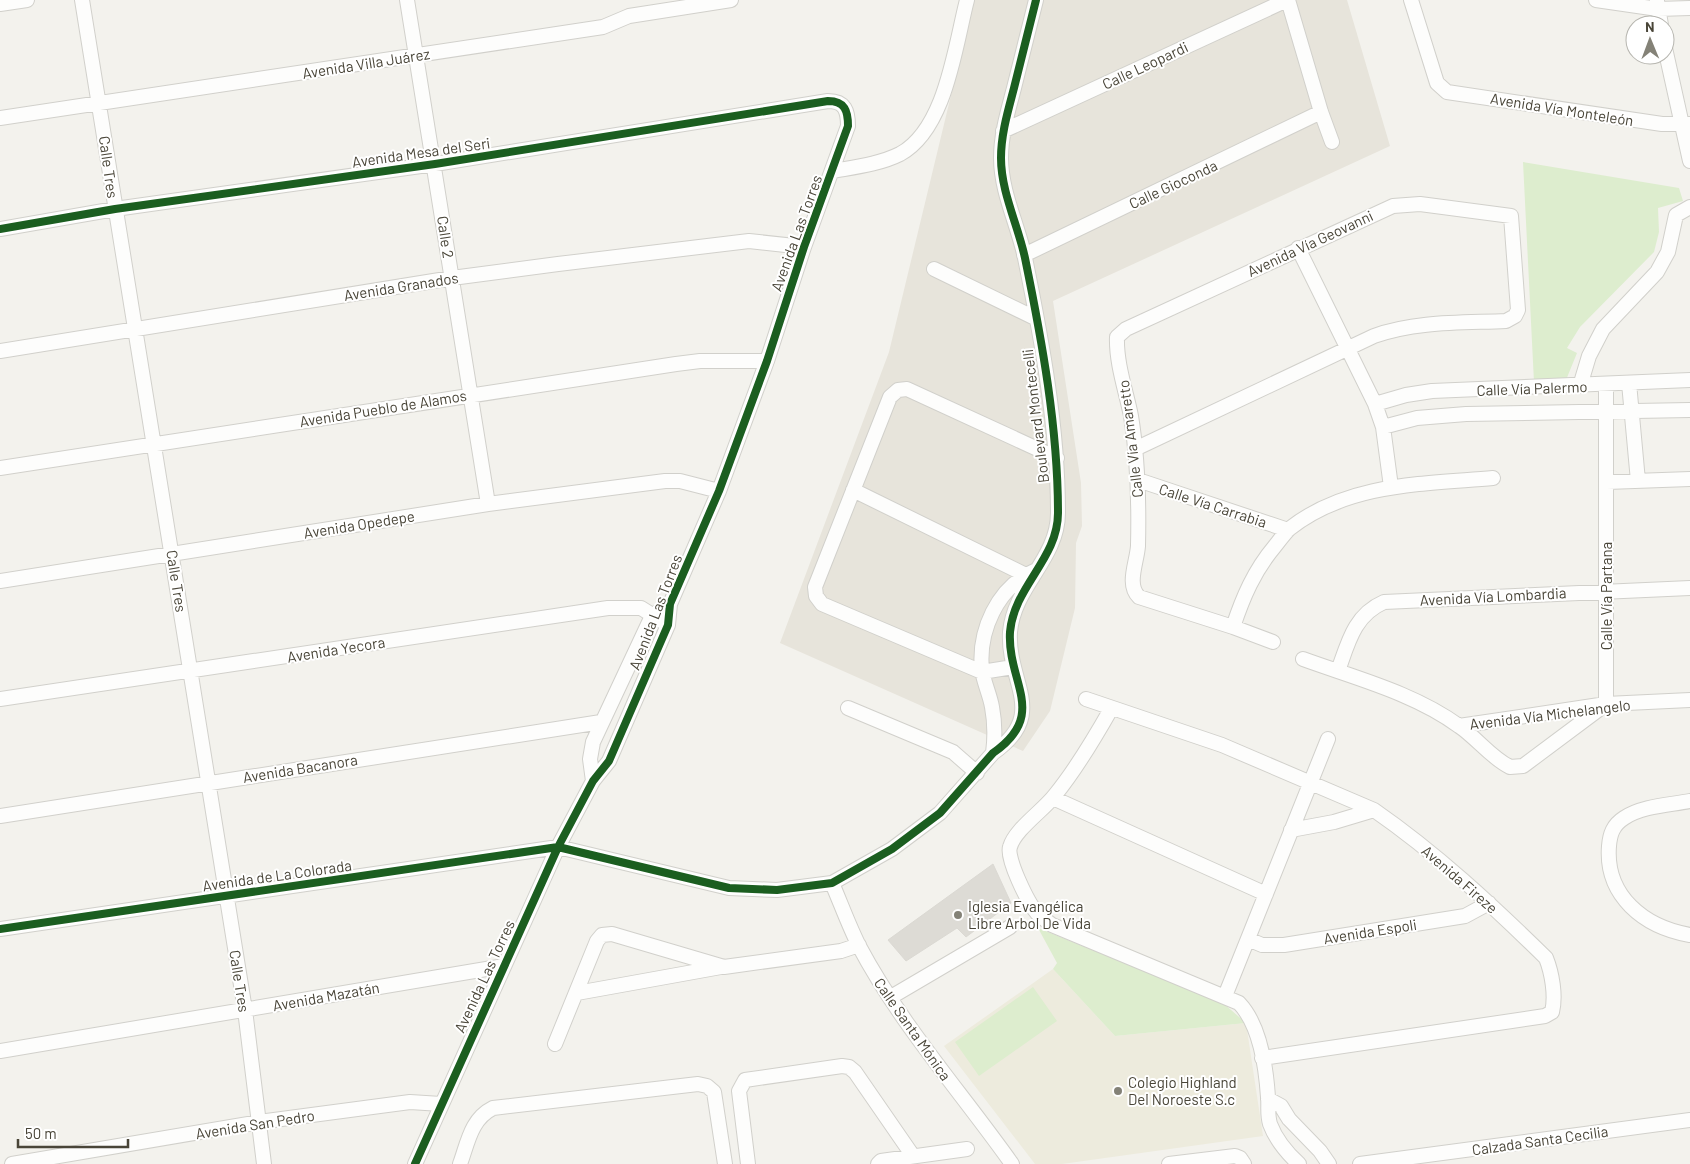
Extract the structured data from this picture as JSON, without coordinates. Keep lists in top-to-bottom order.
{
  "streets": {
    "street": [
      "Avenida Villa Juárez",
      "Calle Leopardi",
      "Avenida Vía Monteleón",
      "Avenida Mesa del Seri",
      "Calle Tres",
      "Calle Gioconda",
      "Avenida Las Torres",
      "Calle 2",
      "Avenida Vía Geovanni",
      "Avenida Granados",
      "Calle Vía Palermo",
      "Avenida Pueblo de Alamos",
      "Boulevard Montecelli",
      "Calle Vía Amaretto",
      "Calle Vía Carrabia",
      "Avenida Opedepe",
      "Avenida Vía Lombardia",
      "Calle Vía Partana",
      "Avenida Yecora",
      "Avenida Vía Michelangelo",
      "Avenida Bacanora",
      "Avenida de La Colorada",
      "Avenida Fireze",
      "Avenida Espoli",
      "Avenida Mazatán",
      "Calle Santa Mónica",
      "Avenida San Pedro",
      "Calzada Santa Cecilia"
    ]
  },
  "crossings": [
    ["Avenida Villa Juárez", "Calle Tres"],
    ["Avenida Villa Juárez", "Calle 2"],
    ["Calle Leopardi", "Boulevard Montecelli"],
    ["Avenida Mesa del Seri", "Calle Tres"],
    ["Avenida Mesa del Seri", "Avenida Las Torres"],
    ["Avenida Mesa del Seri", "Calle 2"],
    ["Calle Tres", "Avenida Granados"],
    ["Calle Tres", "Avenida Pueblo de Alamos"],
    ["Calle Tres", "Avenida Opedepe"],
    ["Calle Tres", "Avenida Yecora"],
    ["Calle Tres", "Avenida Bacanora"],
    ["Calle Tres", "Avenida de La Colorada"],
    ["Calle Tres", "Avenida Mazatán"],
    ["Calle Tres", "Avenida San Pedro"],
    ["Calle Gioconda", "Boulevard Montecelli"],
    ["Avenida Las Torres", "Avenida Granados"],
    ["Avenida Las Torres", "Avenida Pueblo de Alamos"],
    ["Avenida Las Torres", "Avenida Opedepe"],
    ["Avenida Las Torres", "Avenida Yecora"],
    ["Avenida Las Torres", "Avenida Bacanora"],
    ["Avenida Las Torres", "Avenida de La Colorada"],
    ["Avenida Las Torres", "Avenida Mazatán"],
    ["Avenida Las Torres", "Avenida San Pedro"],
    ["Calle 2", "Avenida Granados"],
    ["Calle 2", "Avenida Pueblo de Alamos"],
    ["Calle 2", "Avenida Opedepe"],
    ["Avenida Vía Geovanni", "Calle Vía Amaretto"],
    ["Calle Vía Palermo", "Calle Vía Partana"],
    ["Boulevard Montecelli", "Calle Santa Mónica"],
    ["Calle Vía Amaretto", "Calle Vía Carrabia"],
    ["Avenida Vía Lombardia", "Calle Vía Partana"],
    ["Calle Vía Partana", "Avenida Vía Michelangelo"],
    ["Avenida Fireze", "Avenida Espoli"]
  ],
  "places": ["Iglesia Evangélica Libre Arbol De Vida", "Colegio Highland Del Noroeste S.c"],
  "scale_bar": "50 m",
  "north": "top"
}
